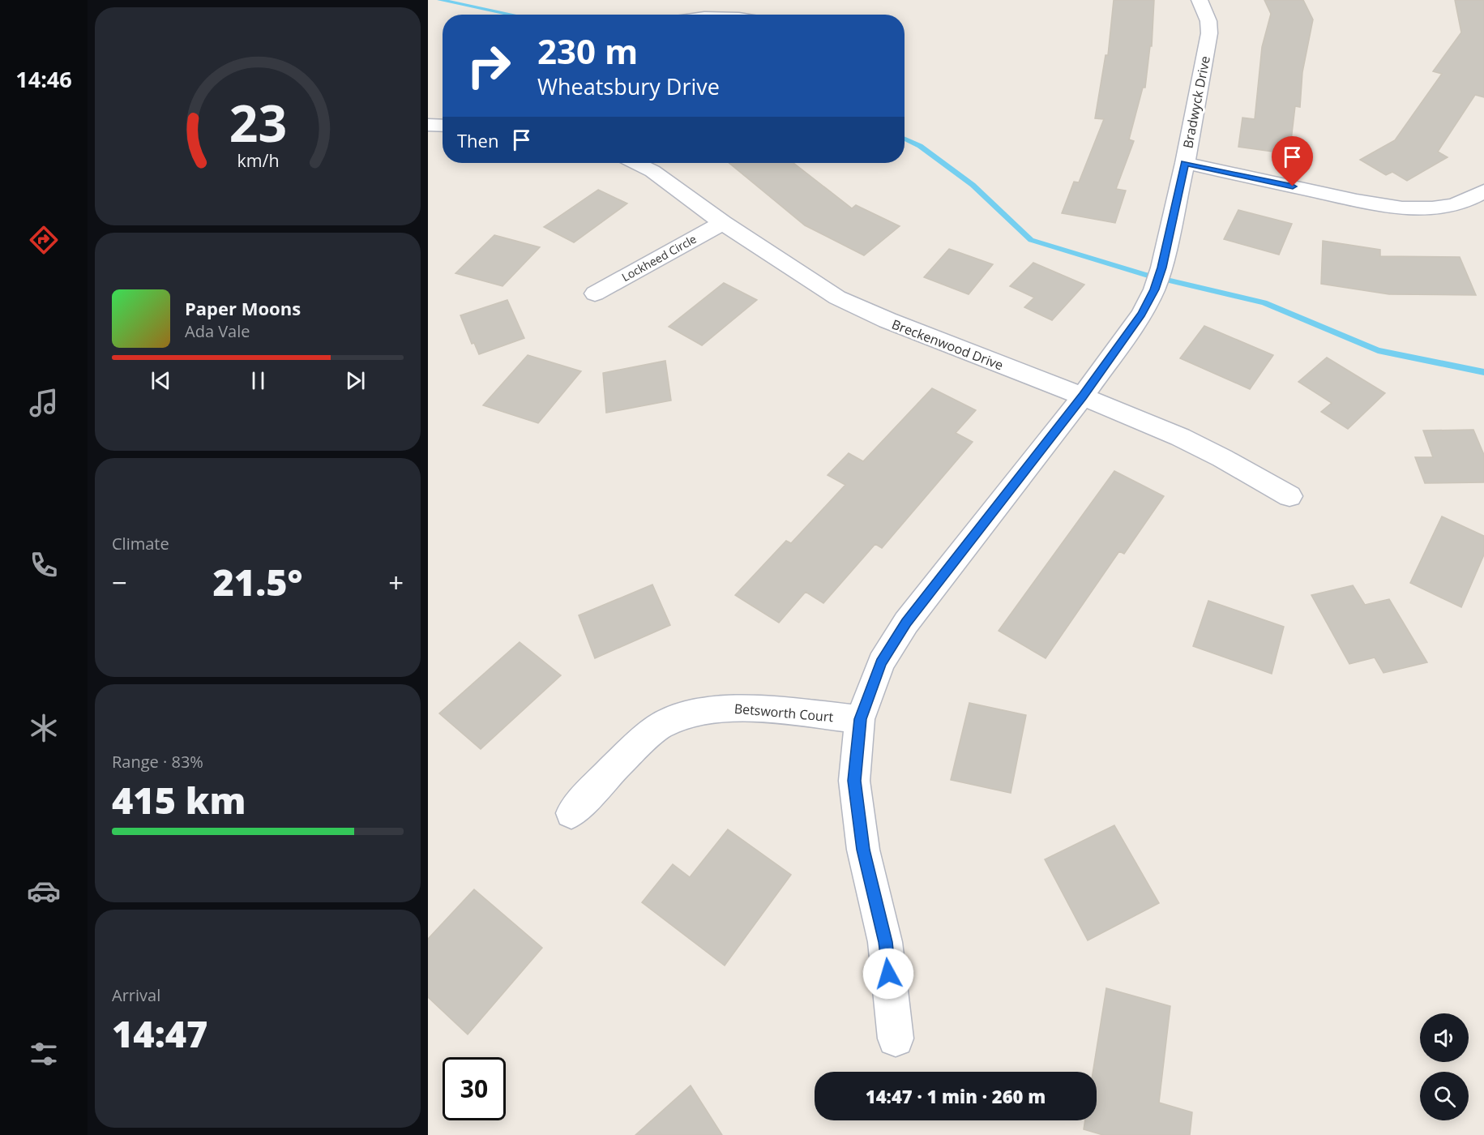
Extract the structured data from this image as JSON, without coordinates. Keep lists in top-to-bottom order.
{
  "streets": {
    "street": [
      "Bradwyck Drive",
      "Lockheed Circle",
      "Breckenwood Drive",
      "Betsworth Court"
    ]
  },
  "crossings": [
    ["Bradwyck Drive", "Breckenwood Drive"],
    ["Bradwyck Drive", "Betsworth Court"],
    ["Lockheed Circle", "Breckenwood Drive"]
  ],
  "page": {
    "tabs": "14:46",
    "turn": ["230 m", "Wheatsbury Drive"],
    "then": "Then",
    "song": ["Paper Moons", "Ada Vale"],
    "tile": [
      "Climate",
      ["Range · 83%", "415 km"],
      ["Arrival", "14:47"]
    ],
    "heat": ["−", "21.5°", "+"],
    "limit": "30",
    "trip": "14:47 · 1 min · 260 m",
    "gauge": ["23", "km/h"]
  }
}
